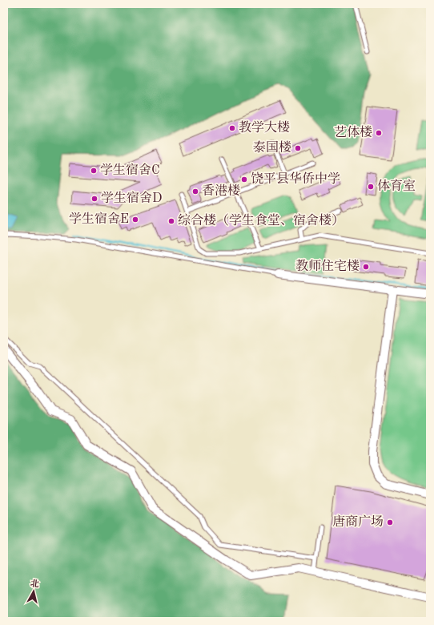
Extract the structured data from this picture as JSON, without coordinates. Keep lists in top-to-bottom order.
{
  "places": [
    "教学大楼",
    "艺体楼",
    "泰国楼",
    "学生宿舍C",
    "饶平县华侨中学",
    "体育室",
    "香港楼",
    "学生宿舍D",
    "学生宿舍E",
    "综合楼（学生食堂、宿舍楼）",
    "教师住宅楼",
    "唐商广场"
  ],
  "north": "top"
}
